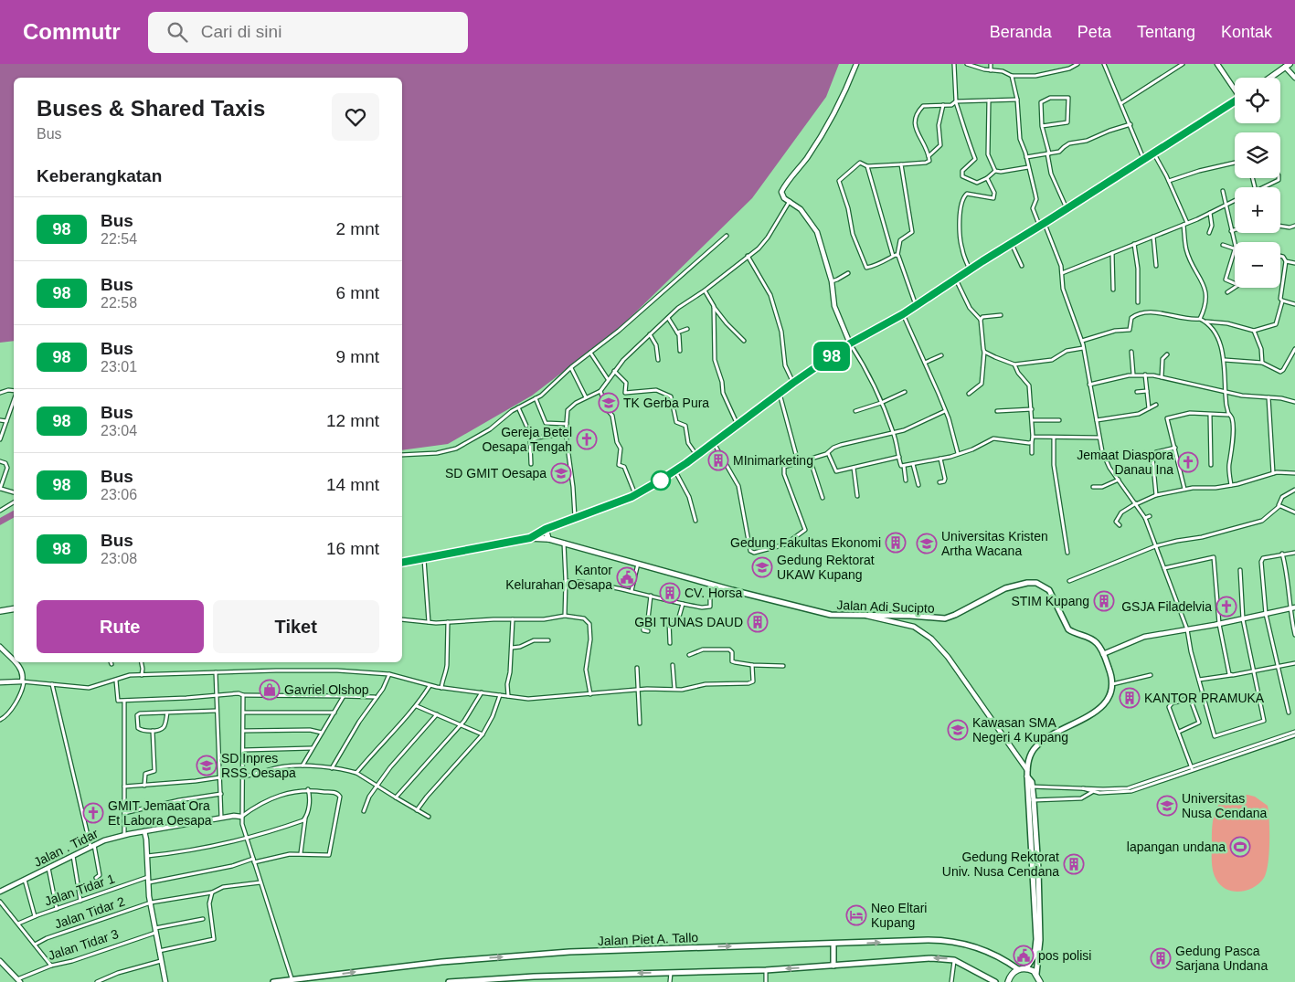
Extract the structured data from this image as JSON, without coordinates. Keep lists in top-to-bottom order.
{
  "streets": {
    "main road": ["Jalan Adi Sucipto", "Jalan Piet A. Tallo"],
    "street": [
      "Jalan . Tidar",
      "Jalan Tidar 1",
      "Jalan Tidar 2",
      "Jalan Tidar 3"
    ]
  },
  "places": {
    "school or university": [
      "TK Gerba Pura",
      "SD GMIT Oesapa",
      "Universitas Kristen Artha Wacana",
      "Gedung Rektorat UKAW Kupang",
      "Kawasan SMA Negeri 4 Kupang",
      "SD Inpres RSS Oesapa",
      "Universitas Nusa Cendana"
    ],
    "church": [
      "Gereja Betel Oesapa Tengah",
      "Jemaat Diaspora Danau Ina",
      "GSJA Filadelvia",
      "GMIT Jemaat Ora Et Labora Oesapa"
    ],
    "building": [
      "MInimarketing",
      "Gedung Fakultas Ekonomi",
      "CV. Horsa",
      "STIM Kupang",
      "GBI TUNAS DAUD",
      "KANTOR PRAMUKA",
      "Gedung Rektorat Univ. Nusa Cendana",
      "Gedung Pasca Sarjana Undana"
    ],
    "public building": ["Kantor Kelurahan Oesapa", "pos polisi"],
    "shop": ["Gavriel Olshop"],
    "sports": ["lapangan undana"],
    "hotel": ["Neo Eltari Kupang"]
  },
  "lines": ["bus line 98"],
  "page": {
    "header": "Commutr",
    "search": "Cari di sini",
    "nav": [
      "Beranda",
      "Peta",
      "Tentang",
      "Kontak"
    ],
    "on_map": "98",
    "map_buttons": ["+", "−"],
    "heading": [
      ["Buses & Shared Taxis", "Bus"],
      "Keberangkatan"
    ],
    "list": [
      {
        "mark": "98",
        "name": "Bus",
        "note": "22:54",
        "value": "2 mnt"
      },
      {
        "mark": "98",
        "name": "Bus",
        "note": "22:58",
        "value": "6 mnt"
      },
      {
        "mark": "98",
        "name": "Bus",
        "note": "23:01",
        "value": "9 mnt"
      },
      {
        "mark": "98",
        "name": "Bus",
        "note": "23:04",
        "value": "12 mnt"
      },
      {
        "mark": "98",
        "name": "Bus",
        "note": "23:06",
        "value": "14 mnt"
      },
      {
        "mark": "98",
        "name": "Bus",
        "note": "23:08",
        "value": "16 mnt"
      }
    ],
    "buttons": ["Rute", "Tiket"]
  }
}
